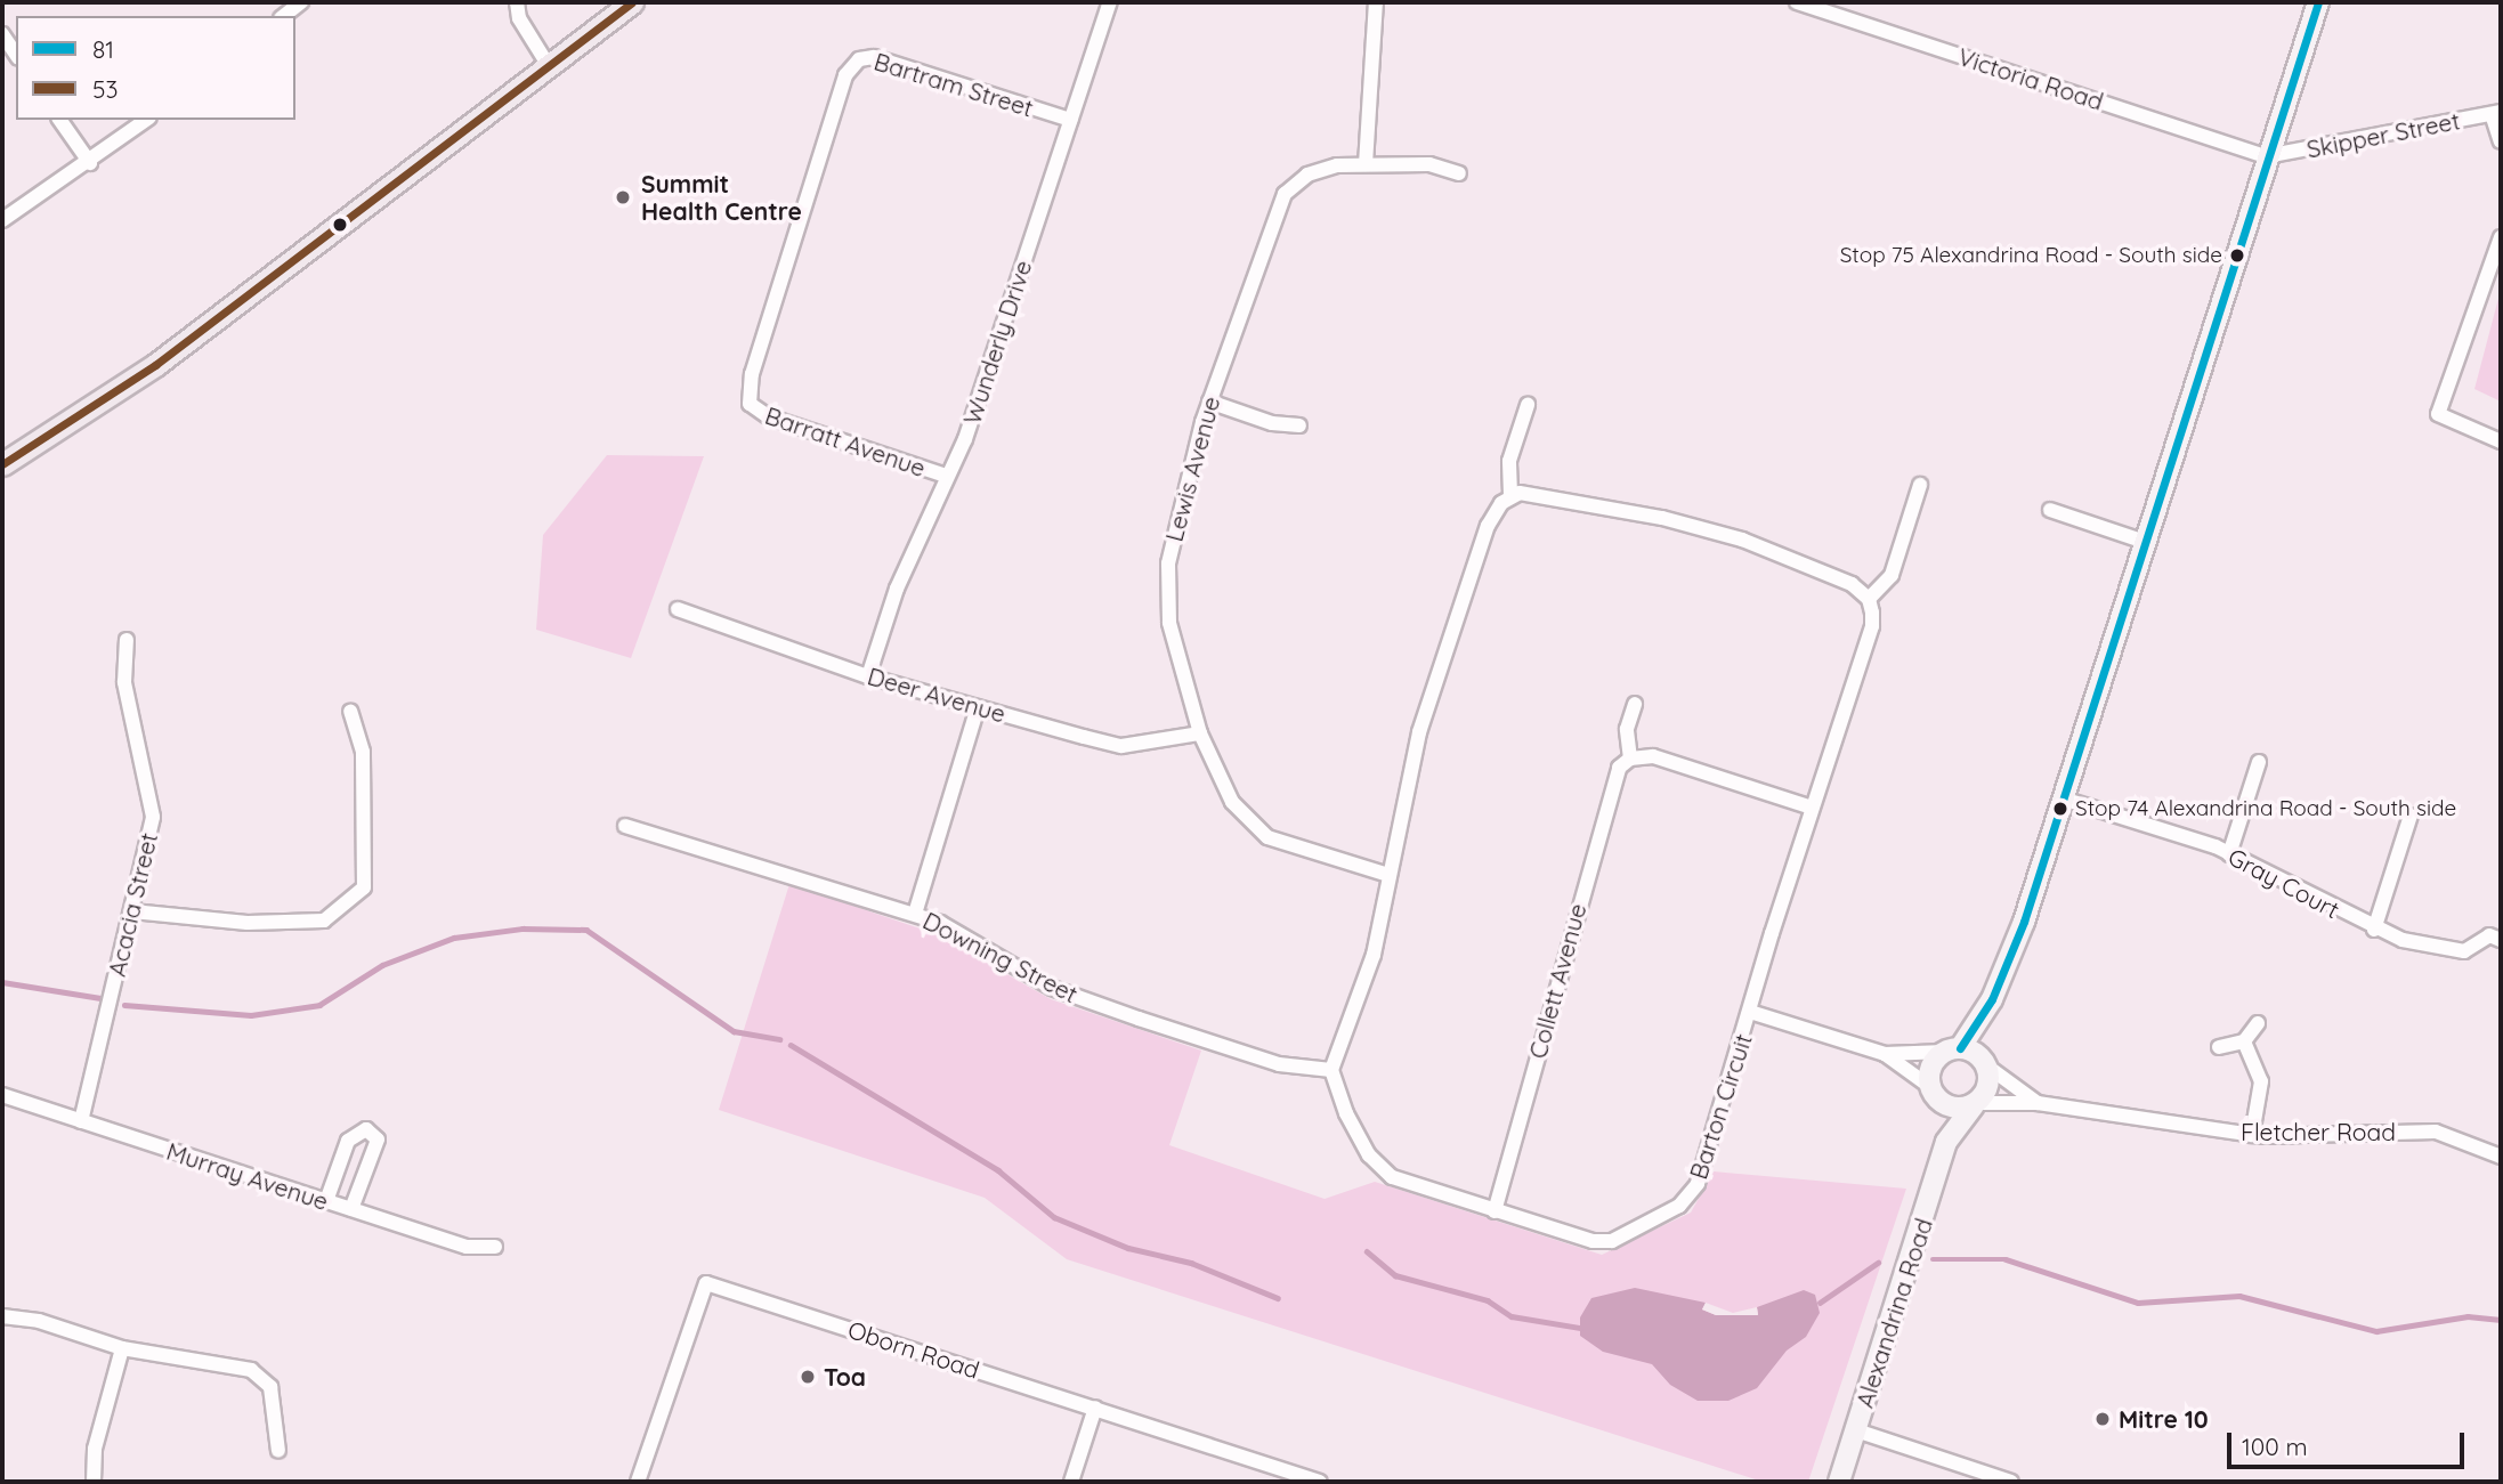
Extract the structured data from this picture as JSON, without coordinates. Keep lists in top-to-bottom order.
{
  "streets": {
    "main road": ["Alexandrina Road"],
    "street": [
      "Victoria Road",
      "Bartram Street",
      "Skipper Street",
      "Wunderly Drive",
      "Barratt Avenue",
      "Lewis Avenue",
      "Deer Avenue",
      "Gray Court",
      "Acacia Street",
      "Downing Street",
      "Collett Avenue",
      "Barton Circuit",
      "Fletcher Road",
      "Murray Avenue",
      "Oborn Road"
    ]
  },
  "crossings": [
    ["Victoria Road", "Skipper Street"],
    ["Bartram Street", "Wunderly Drive"],
    ["Bartram Street", "Barratt Avenue"],
    ["Wunderly Drive", "Barratt Avenue"],
    ["Wunderly Drive", "Deer Avenue"],
    ["Lewis Avenue", "Deer Avenue"],
    ["Acacia Street", "Murray Avenue"],
    ["Downing Street", "Barton Circuit"],
    ["Collett Avenue", "Barton Circuit"],
    ["Fletcher Road", "Alexandrina Road"]
  ],
  "places": [
    "Summit Health Centre",
    "Stop 75 Alexandrina Road - South side",
    "Stop 74 Alexandrina Road - South side",
    "Toa",
    "Mitre 10"
  ],
  "lines": ["transit line 81", "transit line 53"],
  "legend": ["81", "53"],
  "scale_bar": "100 m"
}
